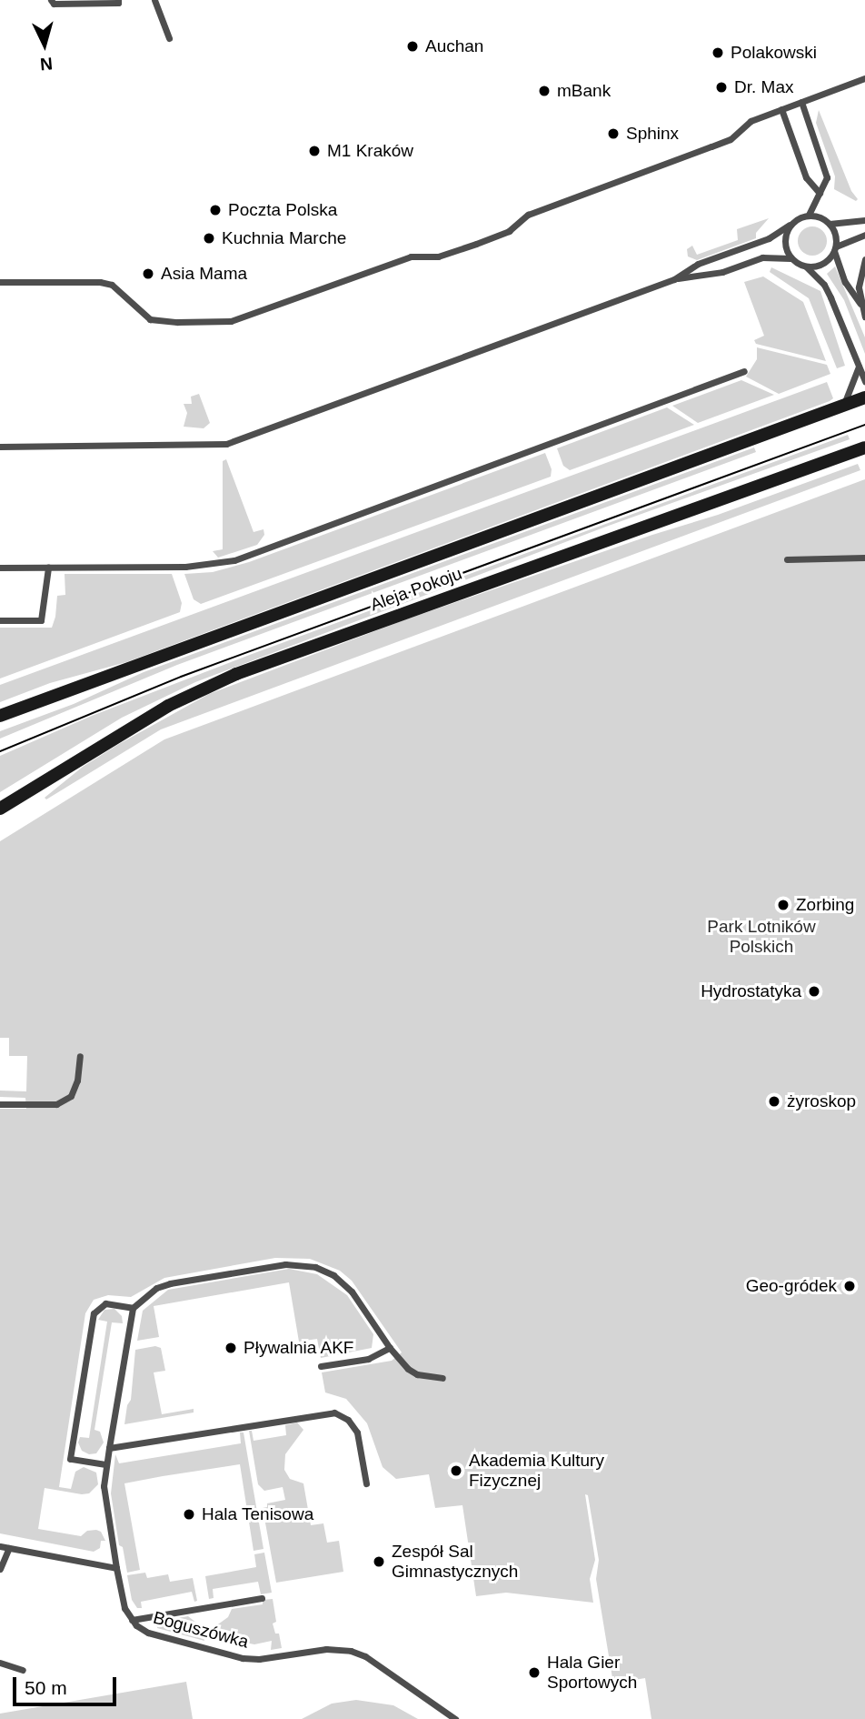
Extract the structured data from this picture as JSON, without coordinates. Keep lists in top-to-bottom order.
{
  "streets": {
    "main road": ["Aleja Pokoju"],
    "lane": ["Boguszówka"]
  },
  "parks": ["Park Lotników Polskich"],
  "places": [
    "Auchan",
    "Polakowski",
    "Dr. Max",
    "mBank",
    "Sphinx",
    "M1 Kraków",
    "Poczta Polska",
    "Kuchnia Marche",
    "Asia Mama",
    "Zorbing",
    "Hydrostatyka",
    "żyroskop",
    "Geo-gródek",
    "Pływalnia AKF",
    "Akademia Kultury Fizycznej",
    "Hala Tenisowa",
    "Zespół Sal Gimnastycznych",
    "Hala Gier Sportowych"
  ],
  "scale_bar": "50 m",
  "north": "bottom"
}
